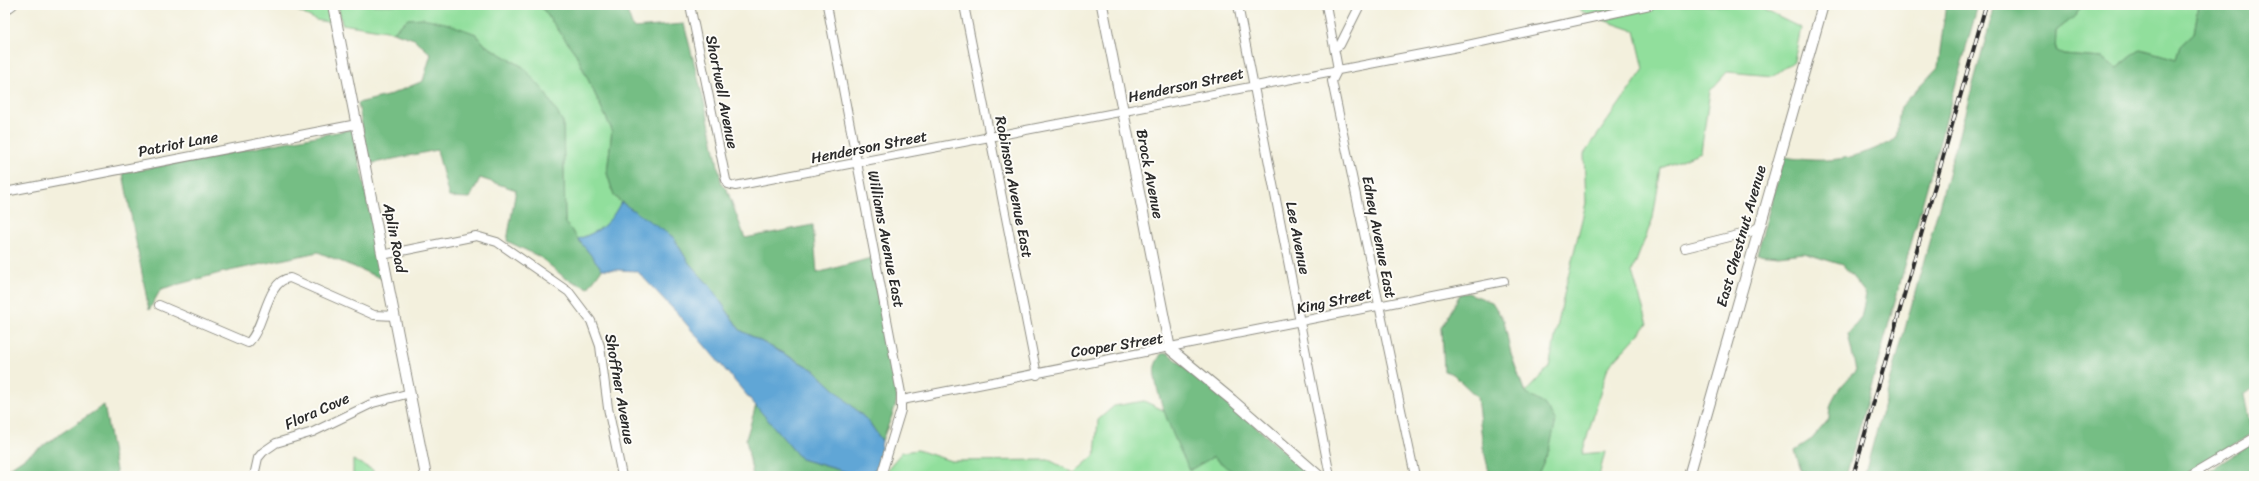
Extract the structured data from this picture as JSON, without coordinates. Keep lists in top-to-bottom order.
{
  "streets": {
    "street": [
      "Henderson Street",
      "Shortwell Avenue",
      "Patriot Lane",
      "Brock Avenue",
      "Robinson Avenue East",
      "East Chestnut Avenue",
      "Edney Avenue East",
      "Aplin Road",
      "Lee Avenue",
      "Williams Avenue East",
      "King Street",
      "Cooper Street",
      "Shoffner Avenue",
      "Flora Cove"
    ]
  },
  "crossings": [
    ["Henderson Street", "Shortwell Avenue"],
    ["Henderson Street", "Brock Avenue"],
    ["Henderson Street", "Robinson Avenue East"],
    ["Henderson Street", "Edney Avenue East"],
    ["Henderson Street", "Lee Avenue"],
    ["Henderson Street", "Williams Avenue East"],
    ["Patriot Lane", "Aplin Road"],
    ["Brock Avenue", "King Street"],
    ["Brock Avenue", "Cooper Street"],
    ["Robinson Avenue East", "Cooper Street"],
    ["Edney Avenue East", "King Street"],
    ["Aplin Road", "Shoffner Avenue"],
    ["Aplin Road", "Flora Cove"],
    ["Lee Avenue", "King Street"],
    ["Williams Avenue East", "Cooper Street"],
    ["King Street", "Cooper Street"]
  ]
}
